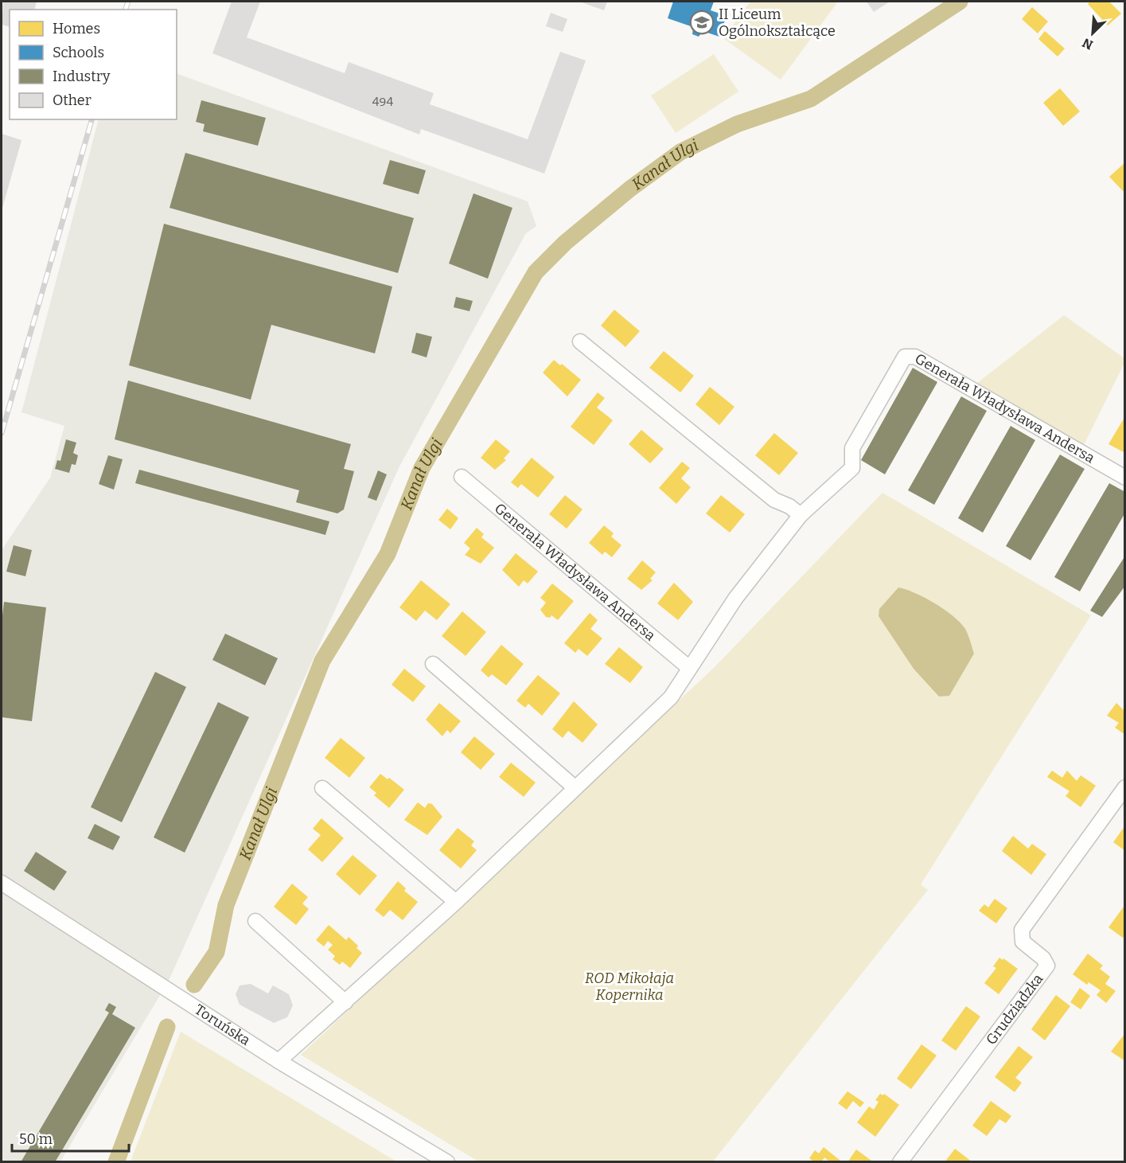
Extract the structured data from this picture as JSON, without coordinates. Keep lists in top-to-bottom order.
{
  "streets": {
    "street": ["Generała Władysława Andersa", "Grudziądzka", "Toruńska"]
  },
  "crossings": [
    ["Generała Władysława Andersa", "Toruńska"]
  ],
  "water": ["Kanał Ulgi"],
  "parks": ["ROD Mikołaja Kopernika"],
  "places": {
    "school or university": ["II Liceum Ogólnokształcące"]
  },
  "house_numbers": ["494"],
  "legend": [
    "Homes",
    "Schools",
    "Industry",
    "Other"
  ],
  "scale_bar": "50 m",
  "north": "bottom left"
}
